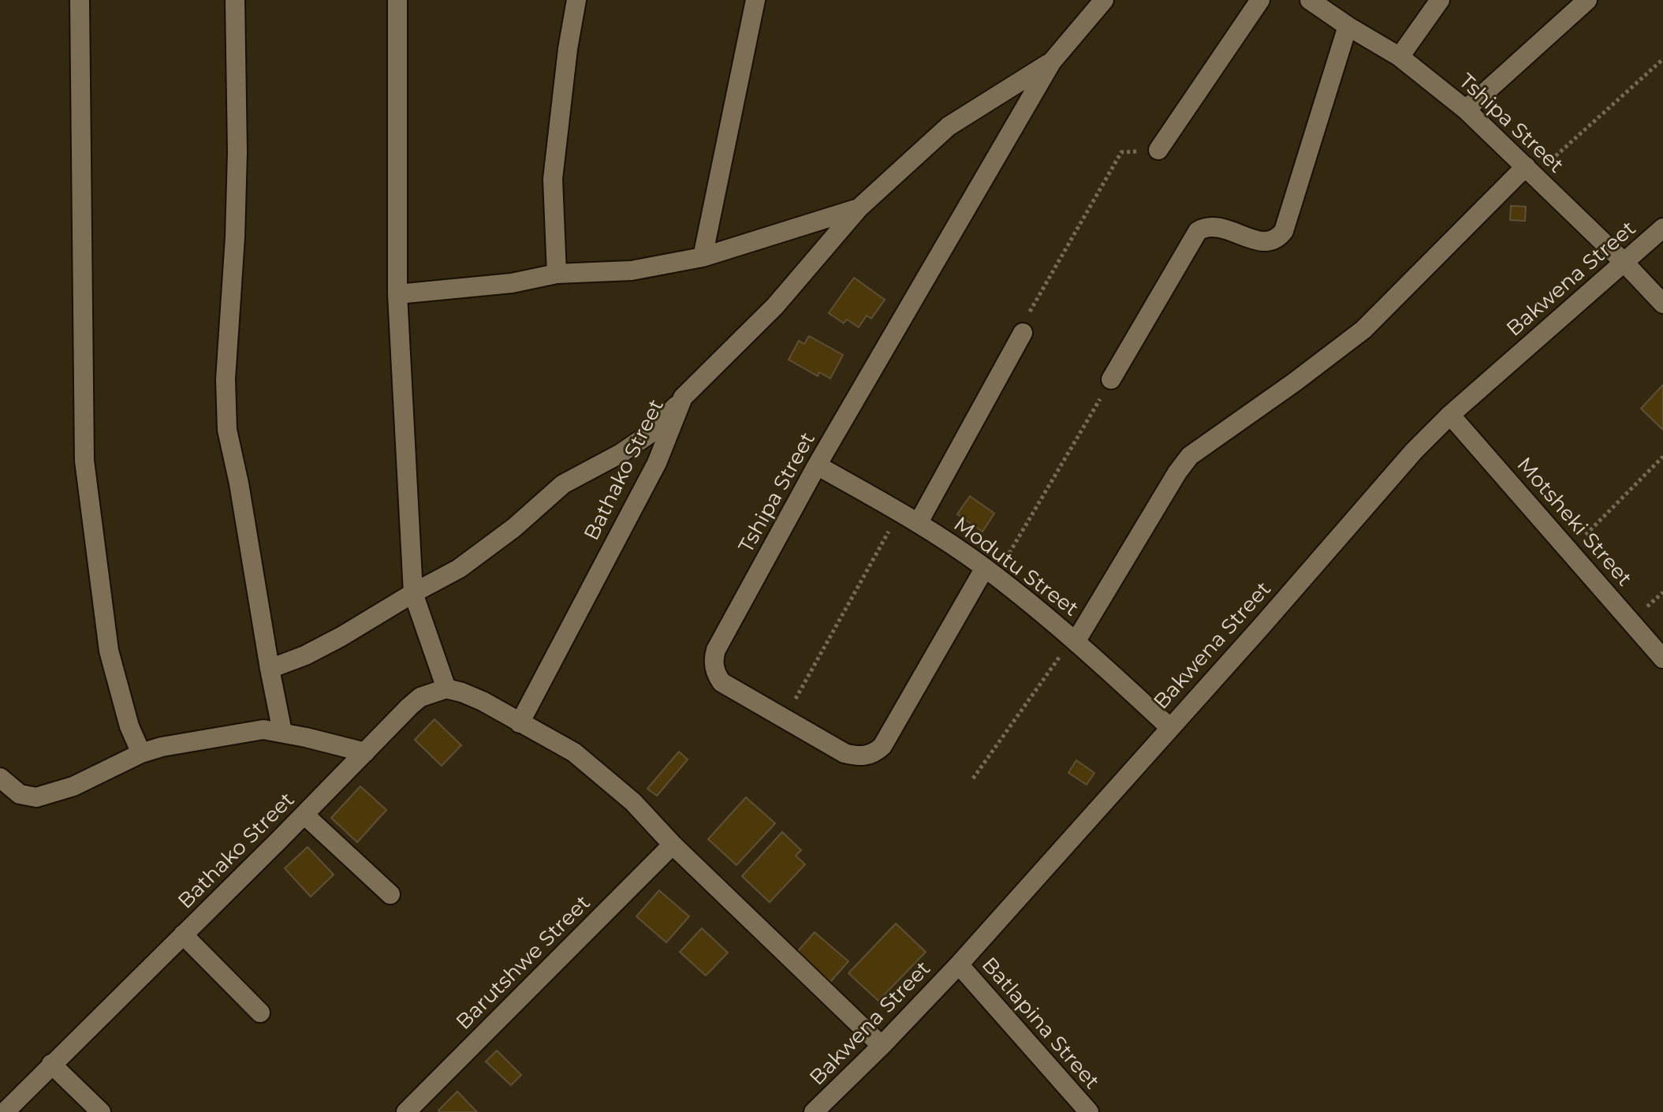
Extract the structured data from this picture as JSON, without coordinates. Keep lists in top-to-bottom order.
{
  "streets": {
    "street": [
      "Tshipa Street",
      "Bakwena Street",
      "Bathako Street",
      "Motsheki Street",
      "Modutu Street",
      "Barutshwe Street",
      "Batlapina Street"
    ]
  },
  "crossings": [
    ["Tshipa Street", "Bakwena Street"],
    ["Tshipa Street", "Bathako Street"],
    ["Tshipa Street", "Modutu Street"],
    ["Bakwena Street", "Motsheki Street"],
    ["Bakwena Street", "Modutu Street"],
    ["Bakwena Street", "Batlapina Street"]
  ]
}
